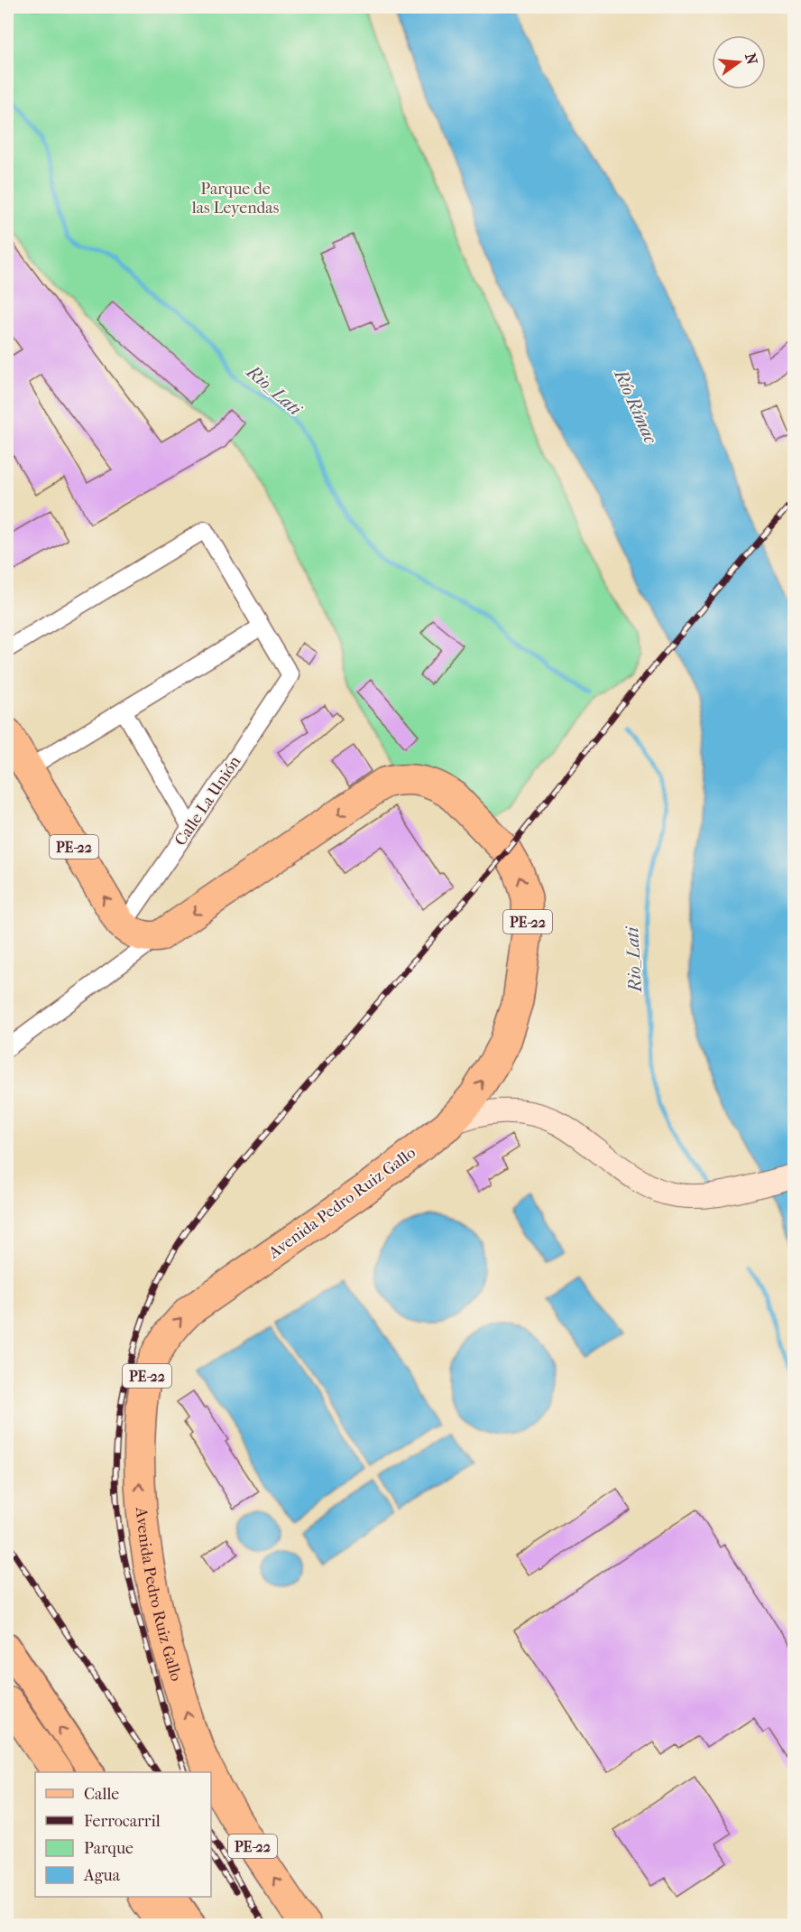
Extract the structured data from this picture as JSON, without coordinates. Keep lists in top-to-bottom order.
{
  "streets": {
    "highway": ["PE-22", "Avenida Pedro Ruiz Gallo"],
    "street": ["Calle La Unión"]
  },
  "crossings": [
    ["Calle La Unión", "PE-22"]
  ],
  "water": ["Rio_Lati", "Río Rímac"],
  "parks": ["Parque de las Leyendas"],
  "legend": [
    "Calle",
    "Ferrocarril",
    "Parque",
    "Agua"
  ],
  "north": "right"
}
